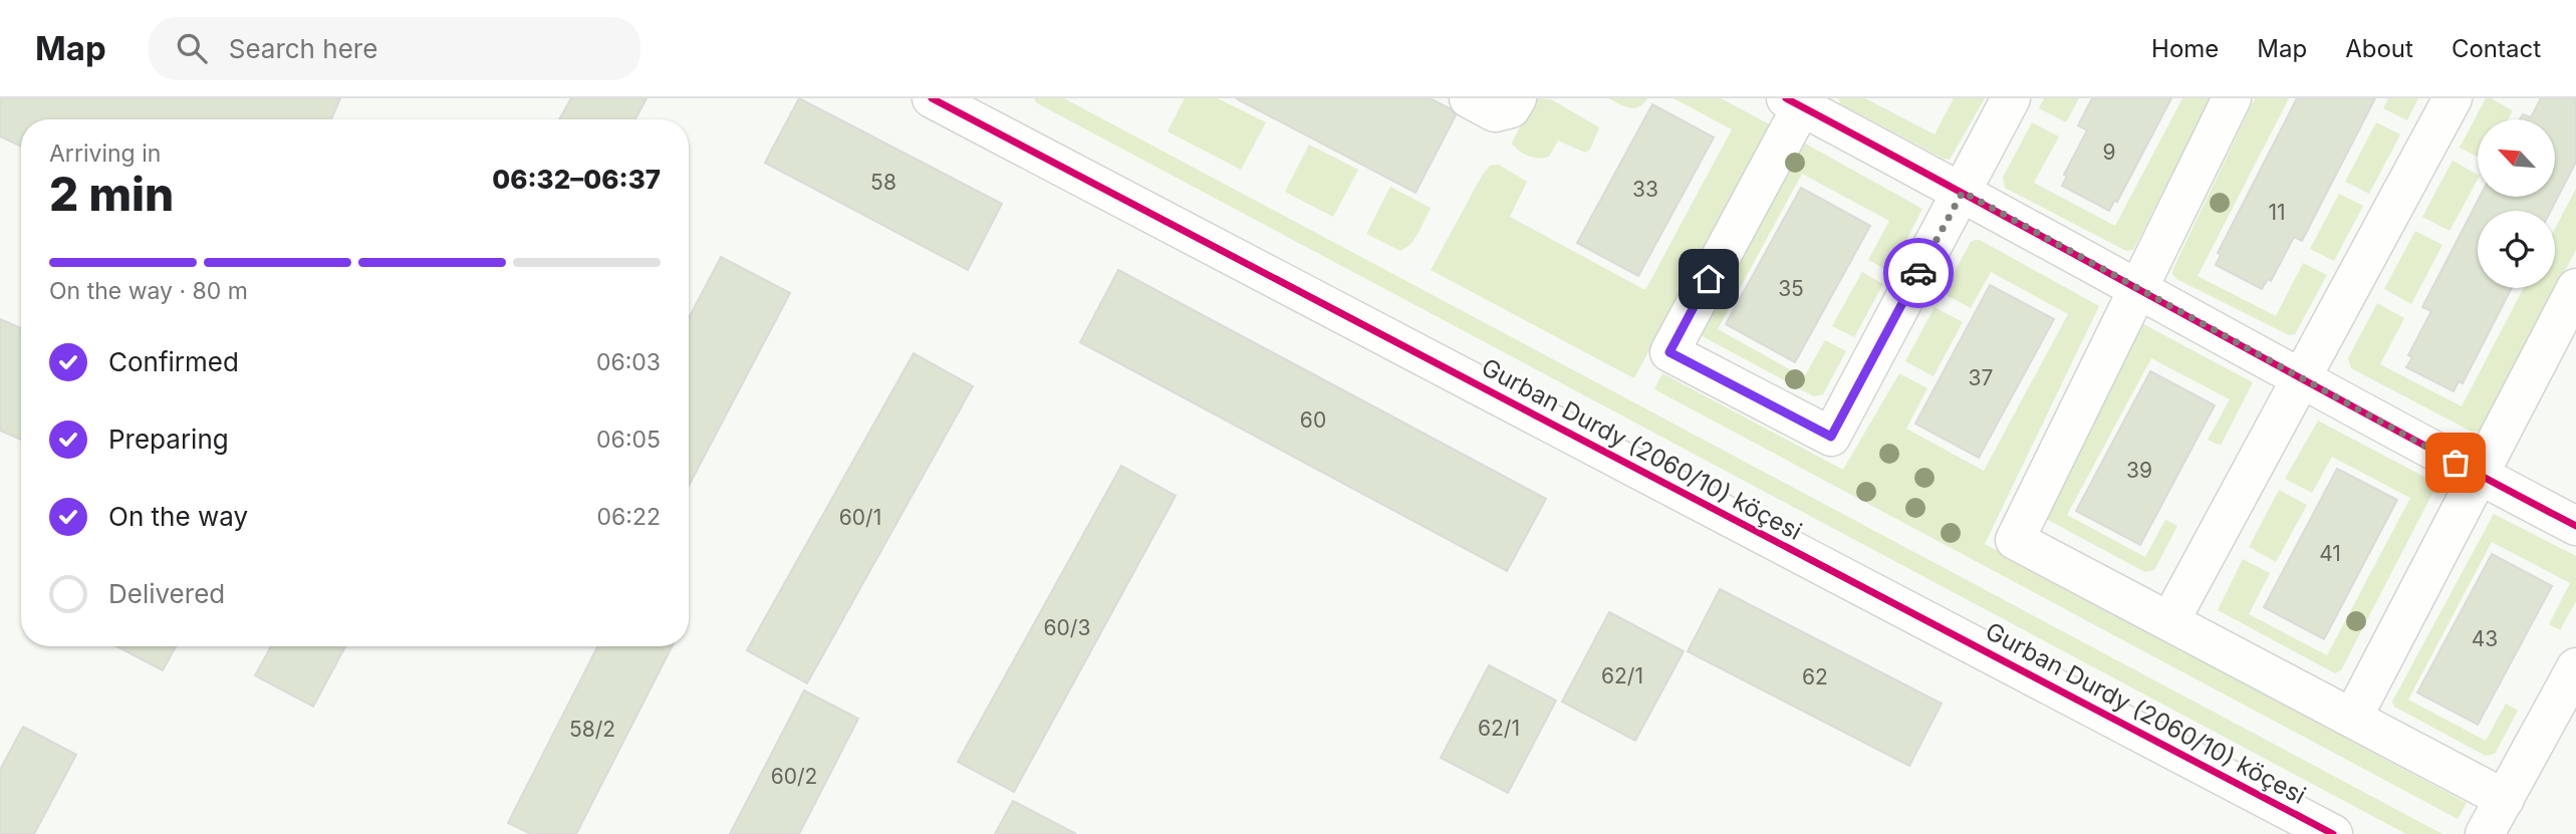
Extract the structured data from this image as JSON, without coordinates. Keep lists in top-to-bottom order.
{
  "streets": {
    "street": ["Gurban Durdy (2060/10) köçesi"]
  },
  "house_numbers": [
    "9",
    "58",
    "33",
    "11",
    "35",
    "37",
    "60",
    "39",
    "60/1",
    "41",
    "60/3",
    "43",
    "62/1",
    "62",
    "62/1",
    "58/2",
    "60/2"
  ],
  "north": "top left",
  "page": {
    "header": "Map",
    "search": "Search here",
    "nav": [
      "Home",
      "Map",
      "About",
      "Contact"
    ],
    "heading": ["2 min", "Arriving in", "06:32–06:37"],
    "bar": "On the way · 80 m",
    "list": [
      ["Confirmed", "06:03"],
      ["Preparing", "06:05"],
      ["On the way", "06:22"],
      "Delivered"
    ]
  }
}
